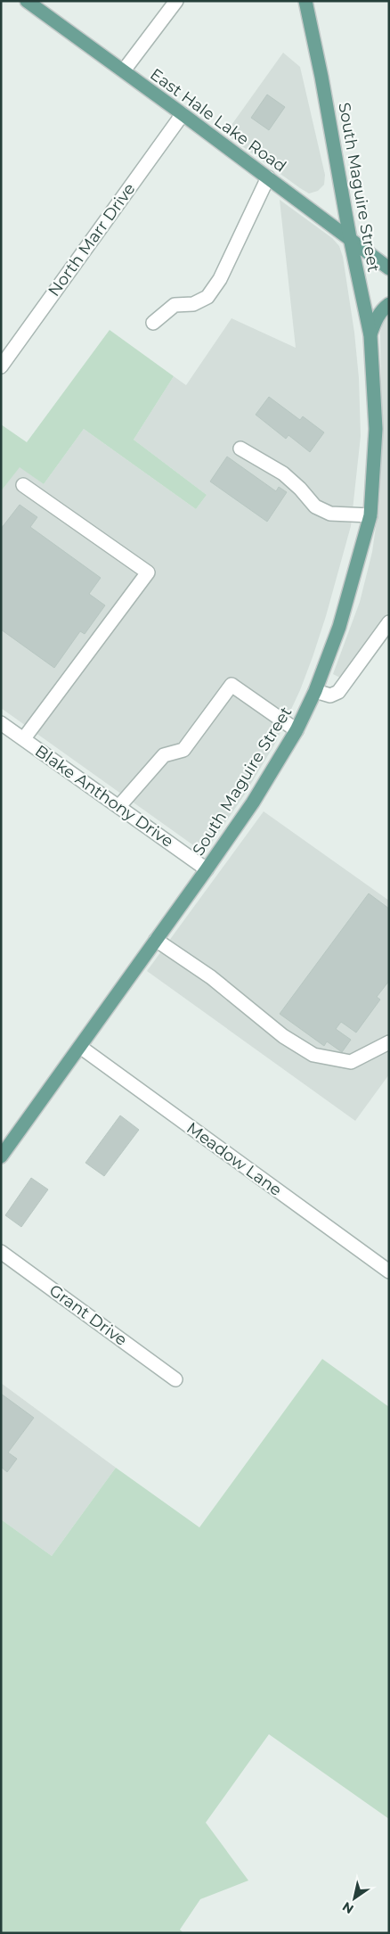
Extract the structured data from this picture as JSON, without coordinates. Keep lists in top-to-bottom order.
{
  "streets": {
    "main road": ["East Hale Lake Road", "South Maguire Street"],
    "street": [
      "North Marr Drive",
      "Blake Anthony Drive",
      "Meadow Lane",
      "Grant Drive"
    ]
  },
  "crossings": [
    ["East Hale Lake Road", "South Maguire Street"],
    ["East Hale Lake Road", "North Marr Drive"],
    ["South Maguire Street", "Blake Anthony Drive"],
    ["South Maguire Street", "Meadow Lane"]
  ],
  "north": "bottom left"
}
